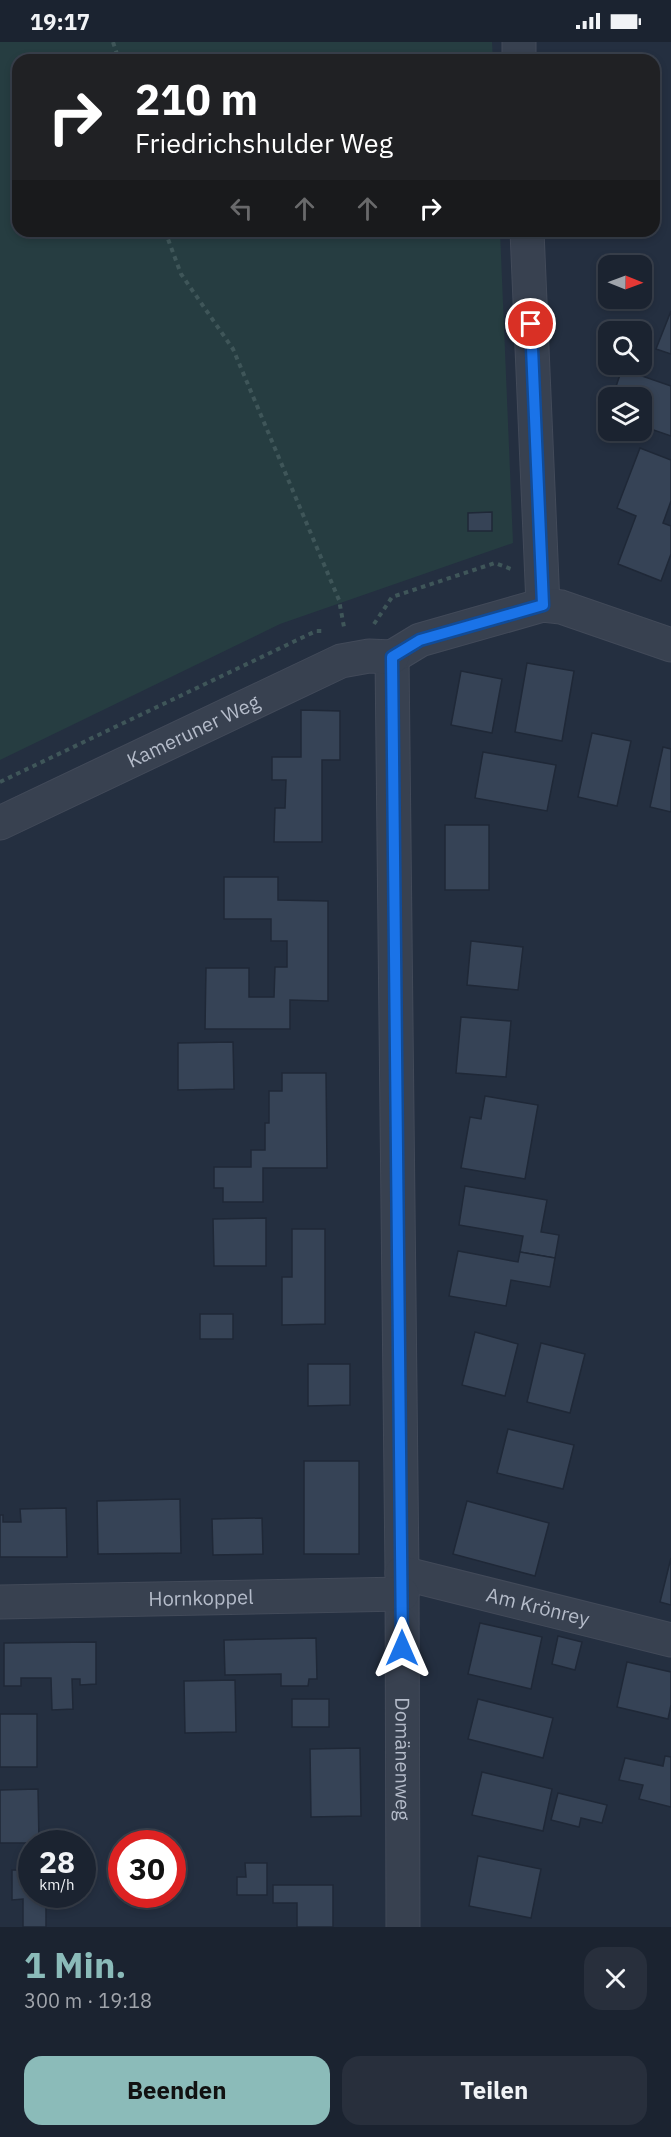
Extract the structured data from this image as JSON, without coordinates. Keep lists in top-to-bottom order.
{
  "streets": {
    "street": [
      "Kameruner Weg",
      "Hornkoppel",
      "Am Krönrey",
      "Domänenweg"
    ]
  },
  "crossings": [
    ["Kameruner Weg", "Domänenweg"],
    ["Hornkoppel", "Am Krönrey"],
    ["Hornkoppel", "Domänenweg"],
    ["Am Krönrey", "Domänenweg"]
  ],
  "north": "right",
  "page": {
    "status": "19:17",
    "turn": ["210 m", "Friedrichshulder Weg"],
    "speed": "28 km/h",
    "limit": "30",
    "heading": ["1 Min.", "300 m · 19:18"],
    "buttons": ["Beenden", "Teilen"]
  }
}
